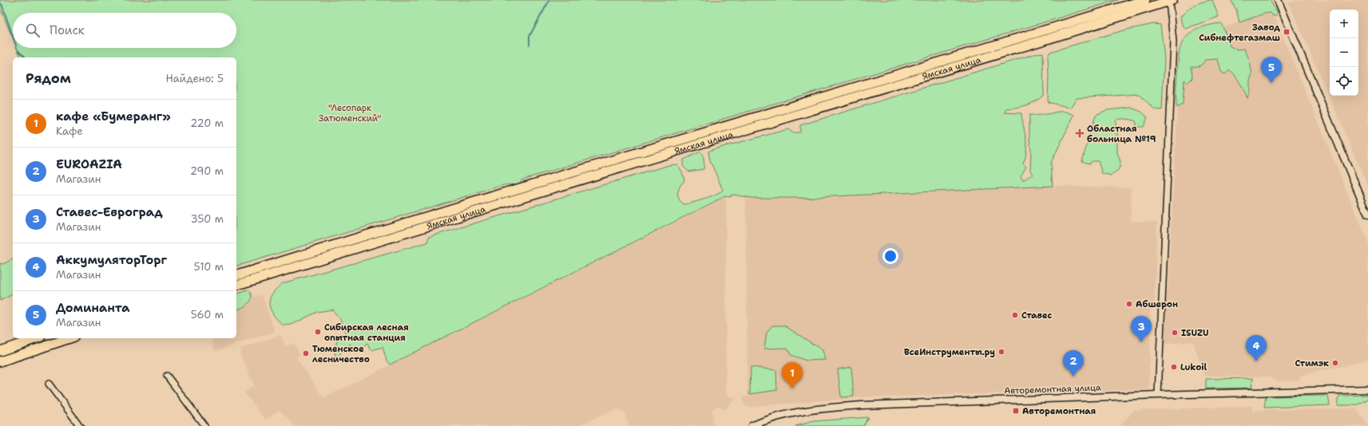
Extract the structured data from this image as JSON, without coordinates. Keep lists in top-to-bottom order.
{
  "streets": {
    "main road": ["Ямская улица"],
    "street": ["Авторемонтная улица"]
  },
  "parks": ["\"Лесопарк Затюменский\""],
  "places": {
    "transit": ["Завод Сибнефтегазмаш", "Авторемонтная"],
    "health": ["Областная больница №19"],
    "other": [
      "Абшерон",
      "Ставес",
      "Сибирская лесная опытная станция",
      "ISUZU",
      "ВсеИнструменты.ру",
      "Тюменское лесничество",
      "Стимэк",
      "Lukoil"
    ]
  },
  "page": {
    "map_buttons": ["+", "−"],
    "search": "Поиск",
    "pins": [
      "5",
      "3",
      "4",
      "2",
      "1"
    ],
    "heading": ["Рядом", "Найдено: 5"],
    "list": [
      {
        "mark": "1",
        "name": "кафе «Бумеранг»",
        "note": "Кафе",
        "value": "220 m"
      },
      {
        "mark": "2",
        "name": "EUROAZIA",
        "note": "Магазин",
        "value": "290 m"
      },
      {
        "mark": "3",
        "name": "Ставес-Евроград",
        "note": "Магазин",
        "value": "350 m"
      },
      {
        "mark": "4",
        "name": "АккумуляторТорг",
        "note": "Магазин",
        "value": "510 m"
      },
      {
        "mark": "5",
        "name": "Доминанта",
        "note": "Магазин",
        "value": "560 m"
      }
    ]
  }
}
